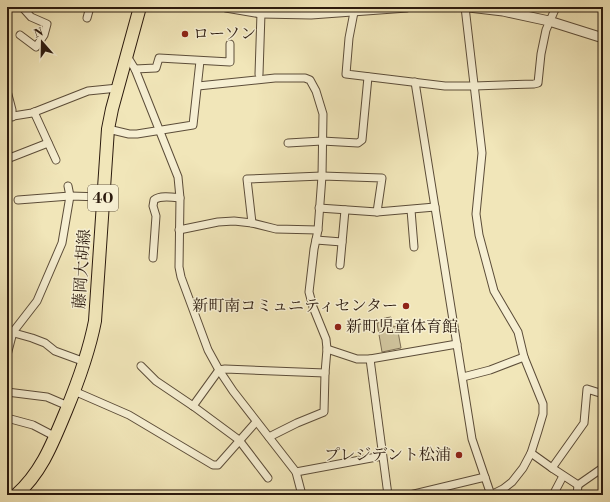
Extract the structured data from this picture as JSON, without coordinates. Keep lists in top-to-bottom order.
{
  "streets": {
    "main road": ["40", "藤岡大胡線"]
  },
  "places": [
    "ローソン",
    "新町南コミュニティセンター",
    "新町児童体育館",
    "プレジデント松浦"
  ],
  "north": "top"
}
